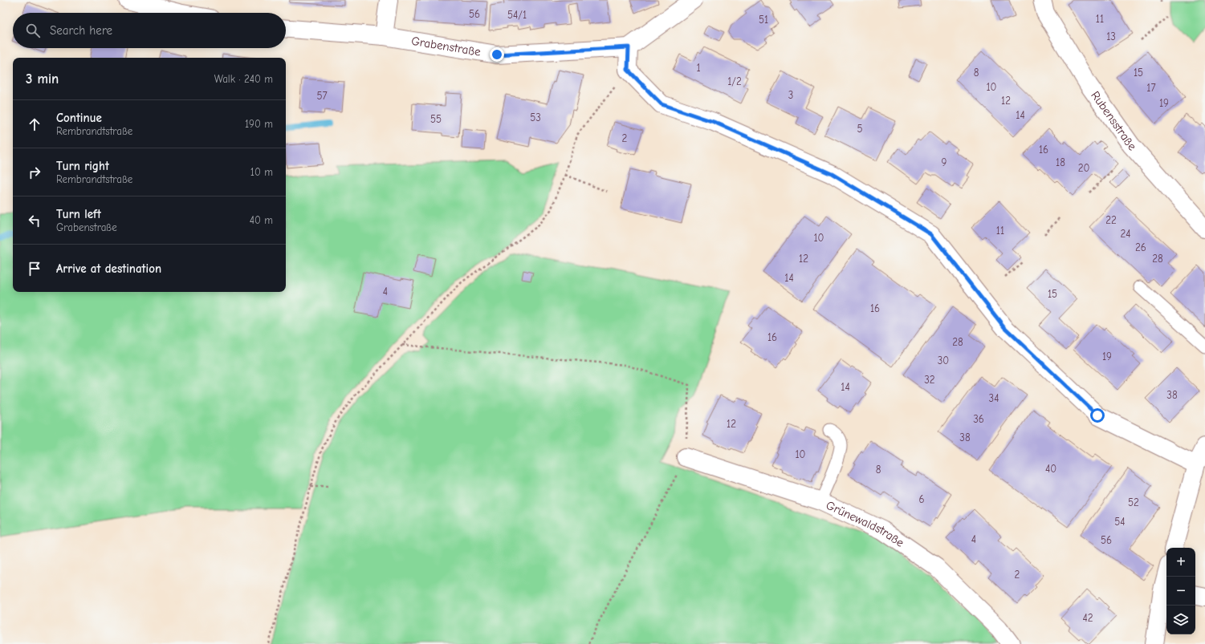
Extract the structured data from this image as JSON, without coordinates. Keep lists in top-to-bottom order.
{
  "streets": {
    "street": ["Grabenstraße", "Rubensstraße", "Grünewaldstraße"]
  },
  "house_numbers": [
    "56",
    "54/1",
    "11",
    "51",
    "13",
    "1",
    "8",
    "15",
    "1/2",
    "10",
    "17",
    "3",
    "57",
    "12",
    "19",
    "14",
    "53",
    "55",
    "5",
    "2",
    "16",
    "9",
    "18",
    "20",
    "22",
    "11",
    "24",
    "10",
    "26",
    "12",
    "28",
    "14",
    "4",
    "15",
    "16",
    "16",
    "28",
    "19",
    "30",
    "32",
    "14",
    "38",
    "34",
    "36",
    "12",
    "38",
    "10",
    "40",
    "8",
    "6",
    "52",
    "54",
    "4",
    "56",
    "2",
    "42"
  ],
  "page": {
    "search": "Search here",
    "heading": ["3 min", "Walk · 240 m"],
    "list": [
      ["Continue", "Rembrandtstraße", "190 m"],
      ["Turn right", "Rembrandtstraße", "10 m"],
      ["Turn left", "Grabenstraße", "40 m"],
      "Arrive at destination"
    ],
    "map_buttons": ["+", "−"]
  }
}
